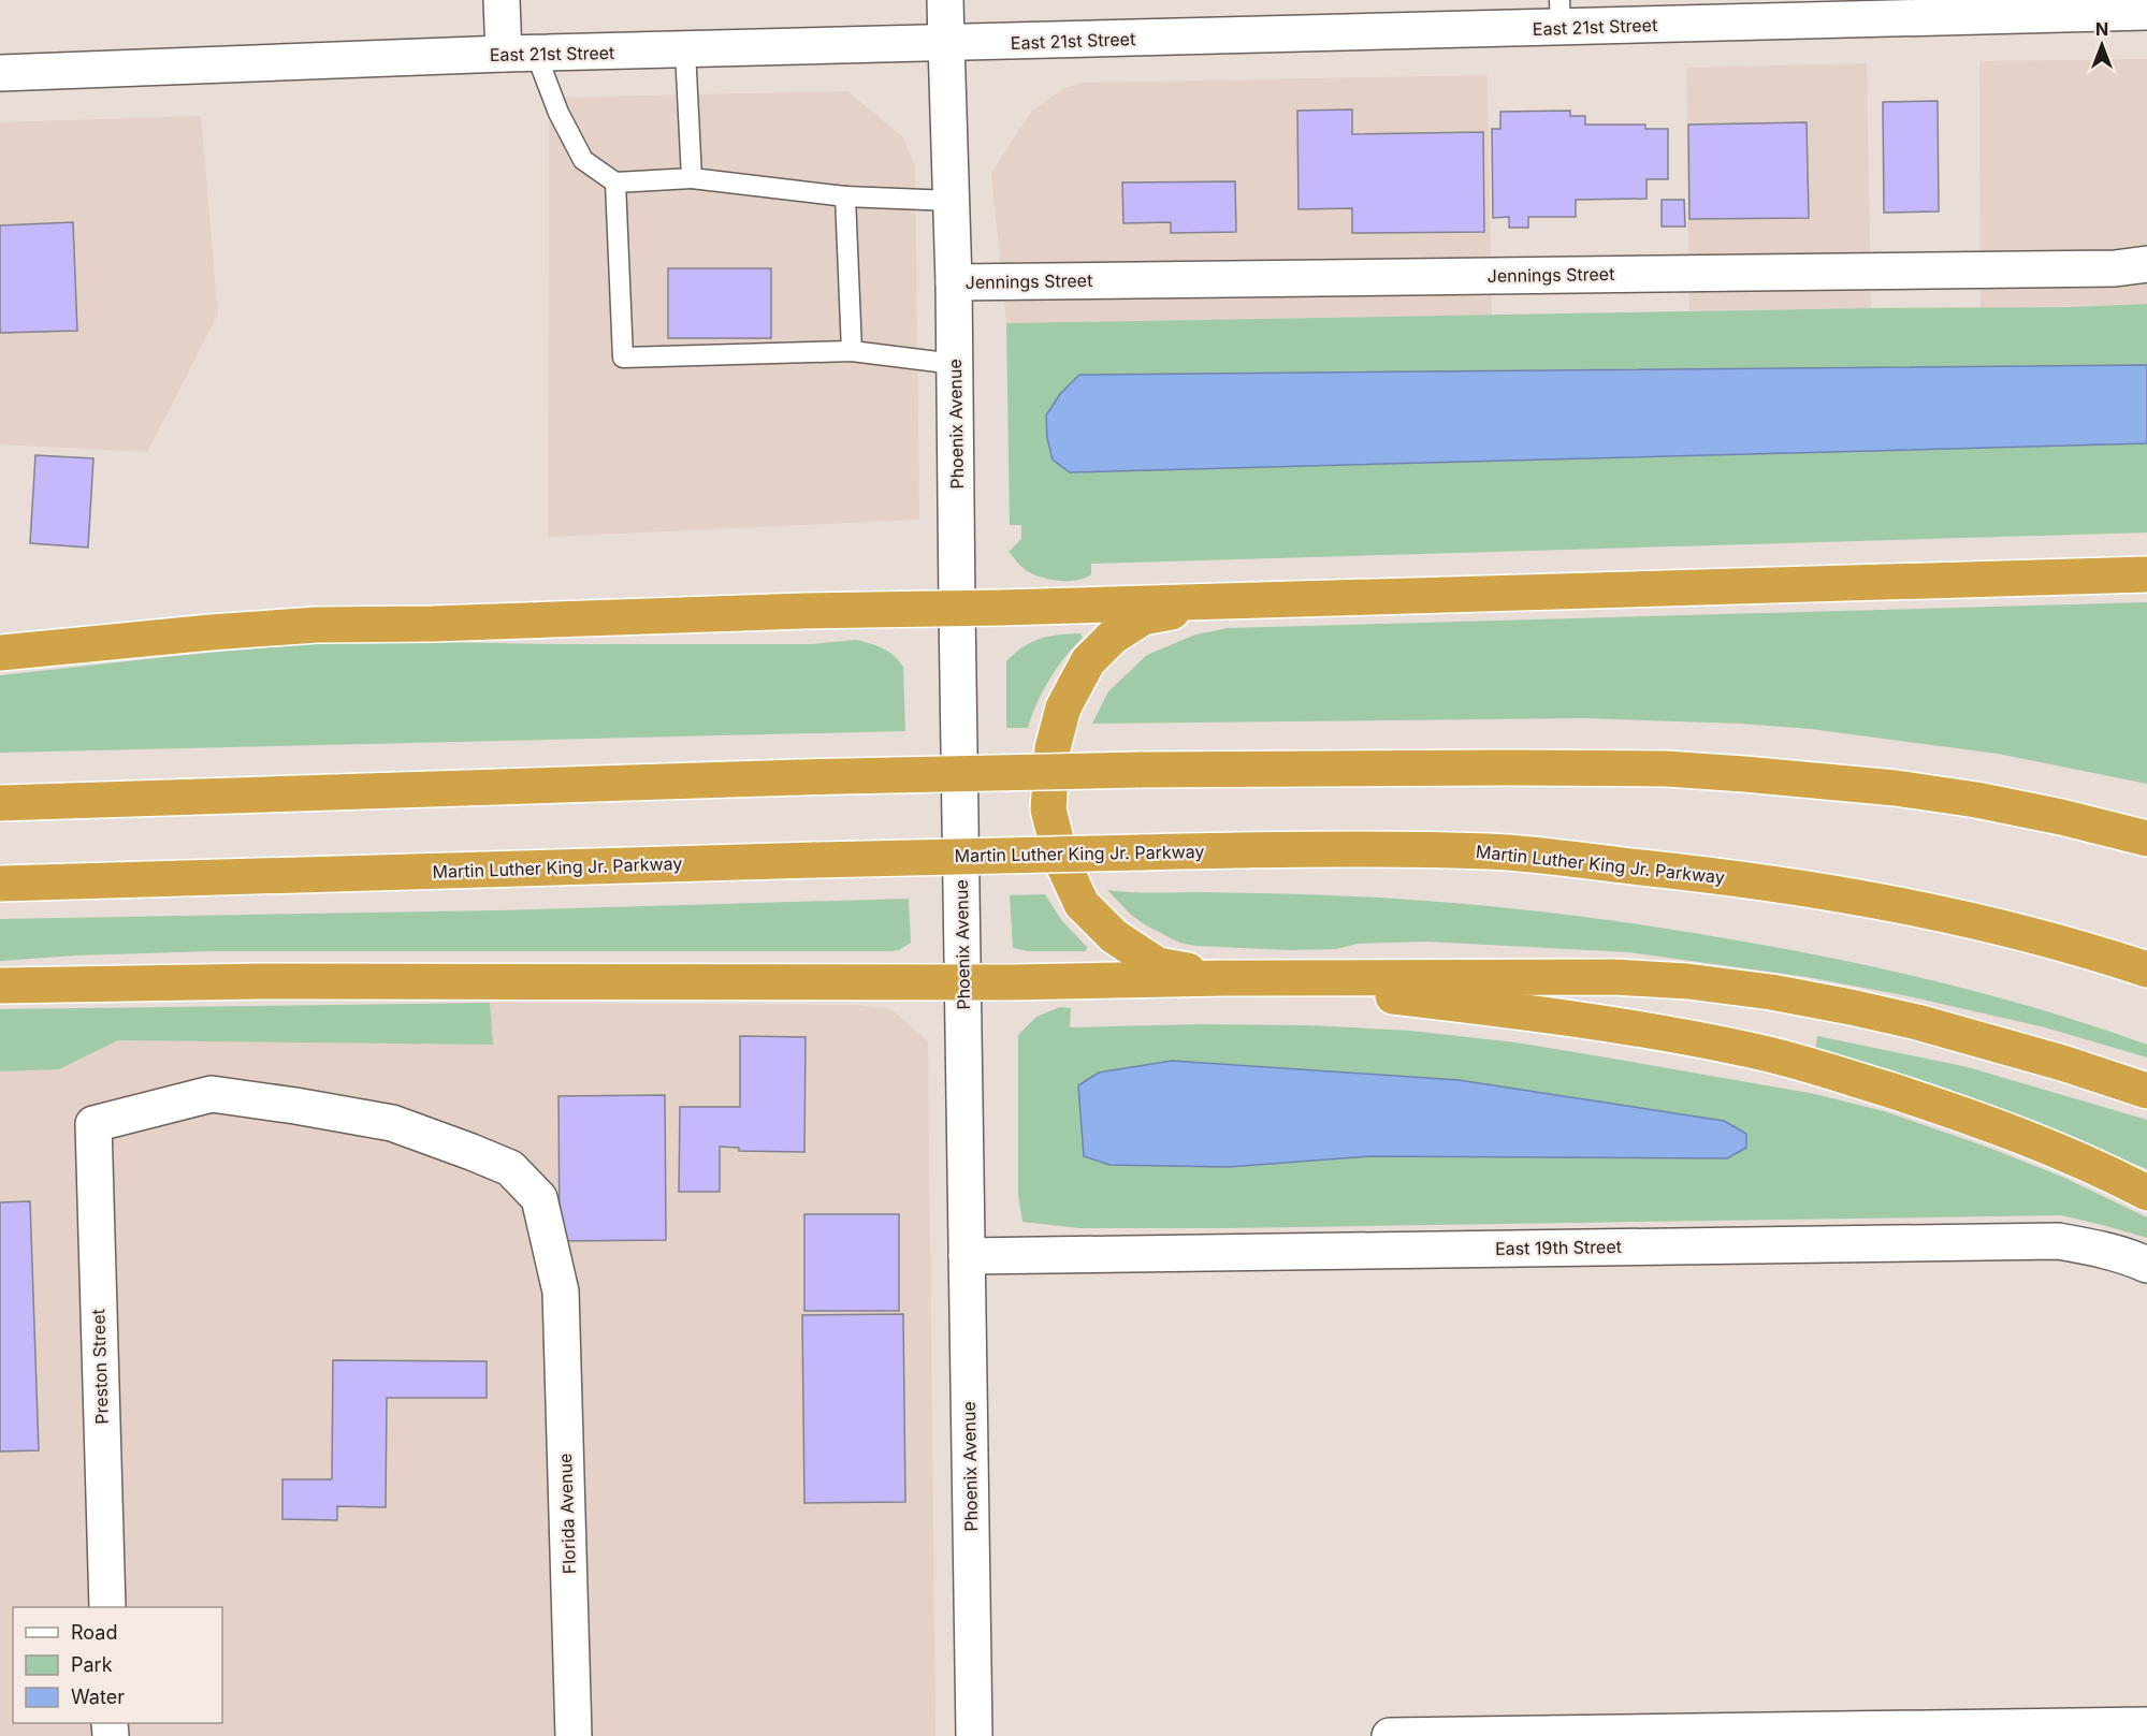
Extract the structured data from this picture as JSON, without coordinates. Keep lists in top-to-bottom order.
{
  "streets": {
    "highway": ["Martin Luther King Jr. Parkway"],
    "street": [
      "East 21st Street",
      "Jennings Street",
      "Phoenix Avenue",
      "East 19th Street",
      "Preston Street",
      "Florida Avenue"
    ]
  },
  "crossings": [
    ["East 21st Street", "Phoenix Avenue"],
    ["Jennings Street", "Phoenix Avenue"],
    ["Phoenix Avenue", "East 19th Street"],
    ["Preston Street", "Florida Avenue"]
  ],
  "legend": ["Road", "Park", "Water"],
  "north": "top"
}
